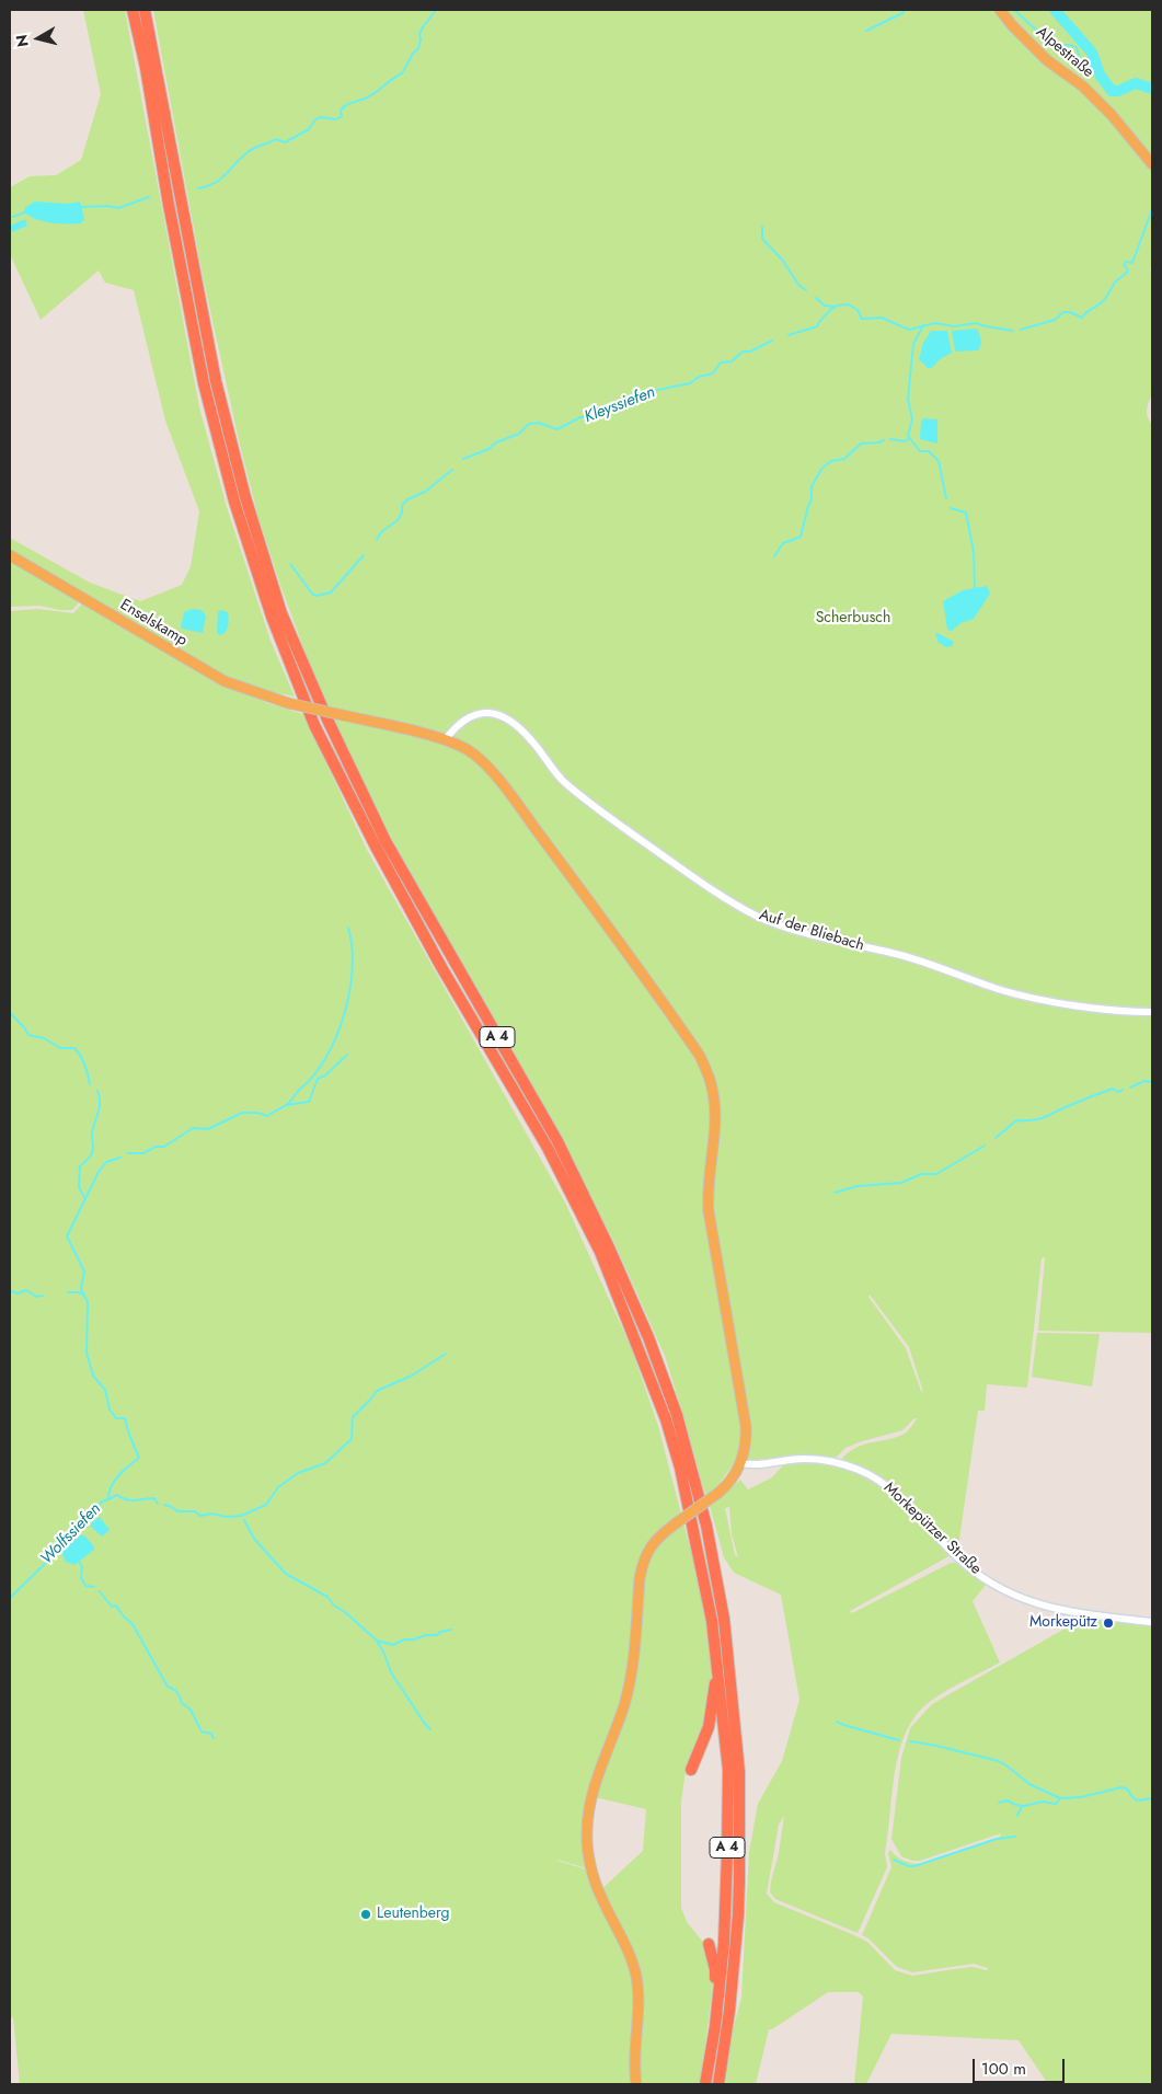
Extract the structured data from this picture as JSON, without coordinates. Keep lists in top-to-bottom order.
{
  "streets": {
    "highway": ["A 4"],
    "main road": ["Alpestraße", "Enselskamp"],
    "street": ["Auf der Bliebach", "Morkepützer Straße"]
  },
  "crossings": [
    ["Enselskamp", "Auf der Bliebach"],
    ["Enselskamp", "Morkepützer Straße"]
  ],
  "water": ["Kleyssiefen", "Wolfssiefen"],
  "parks": ["Scherbusch"],
  "places": ["Morkepütz", "Leutenberg"],
  "scale_bar": "100 m",
  "north": "left"
}
